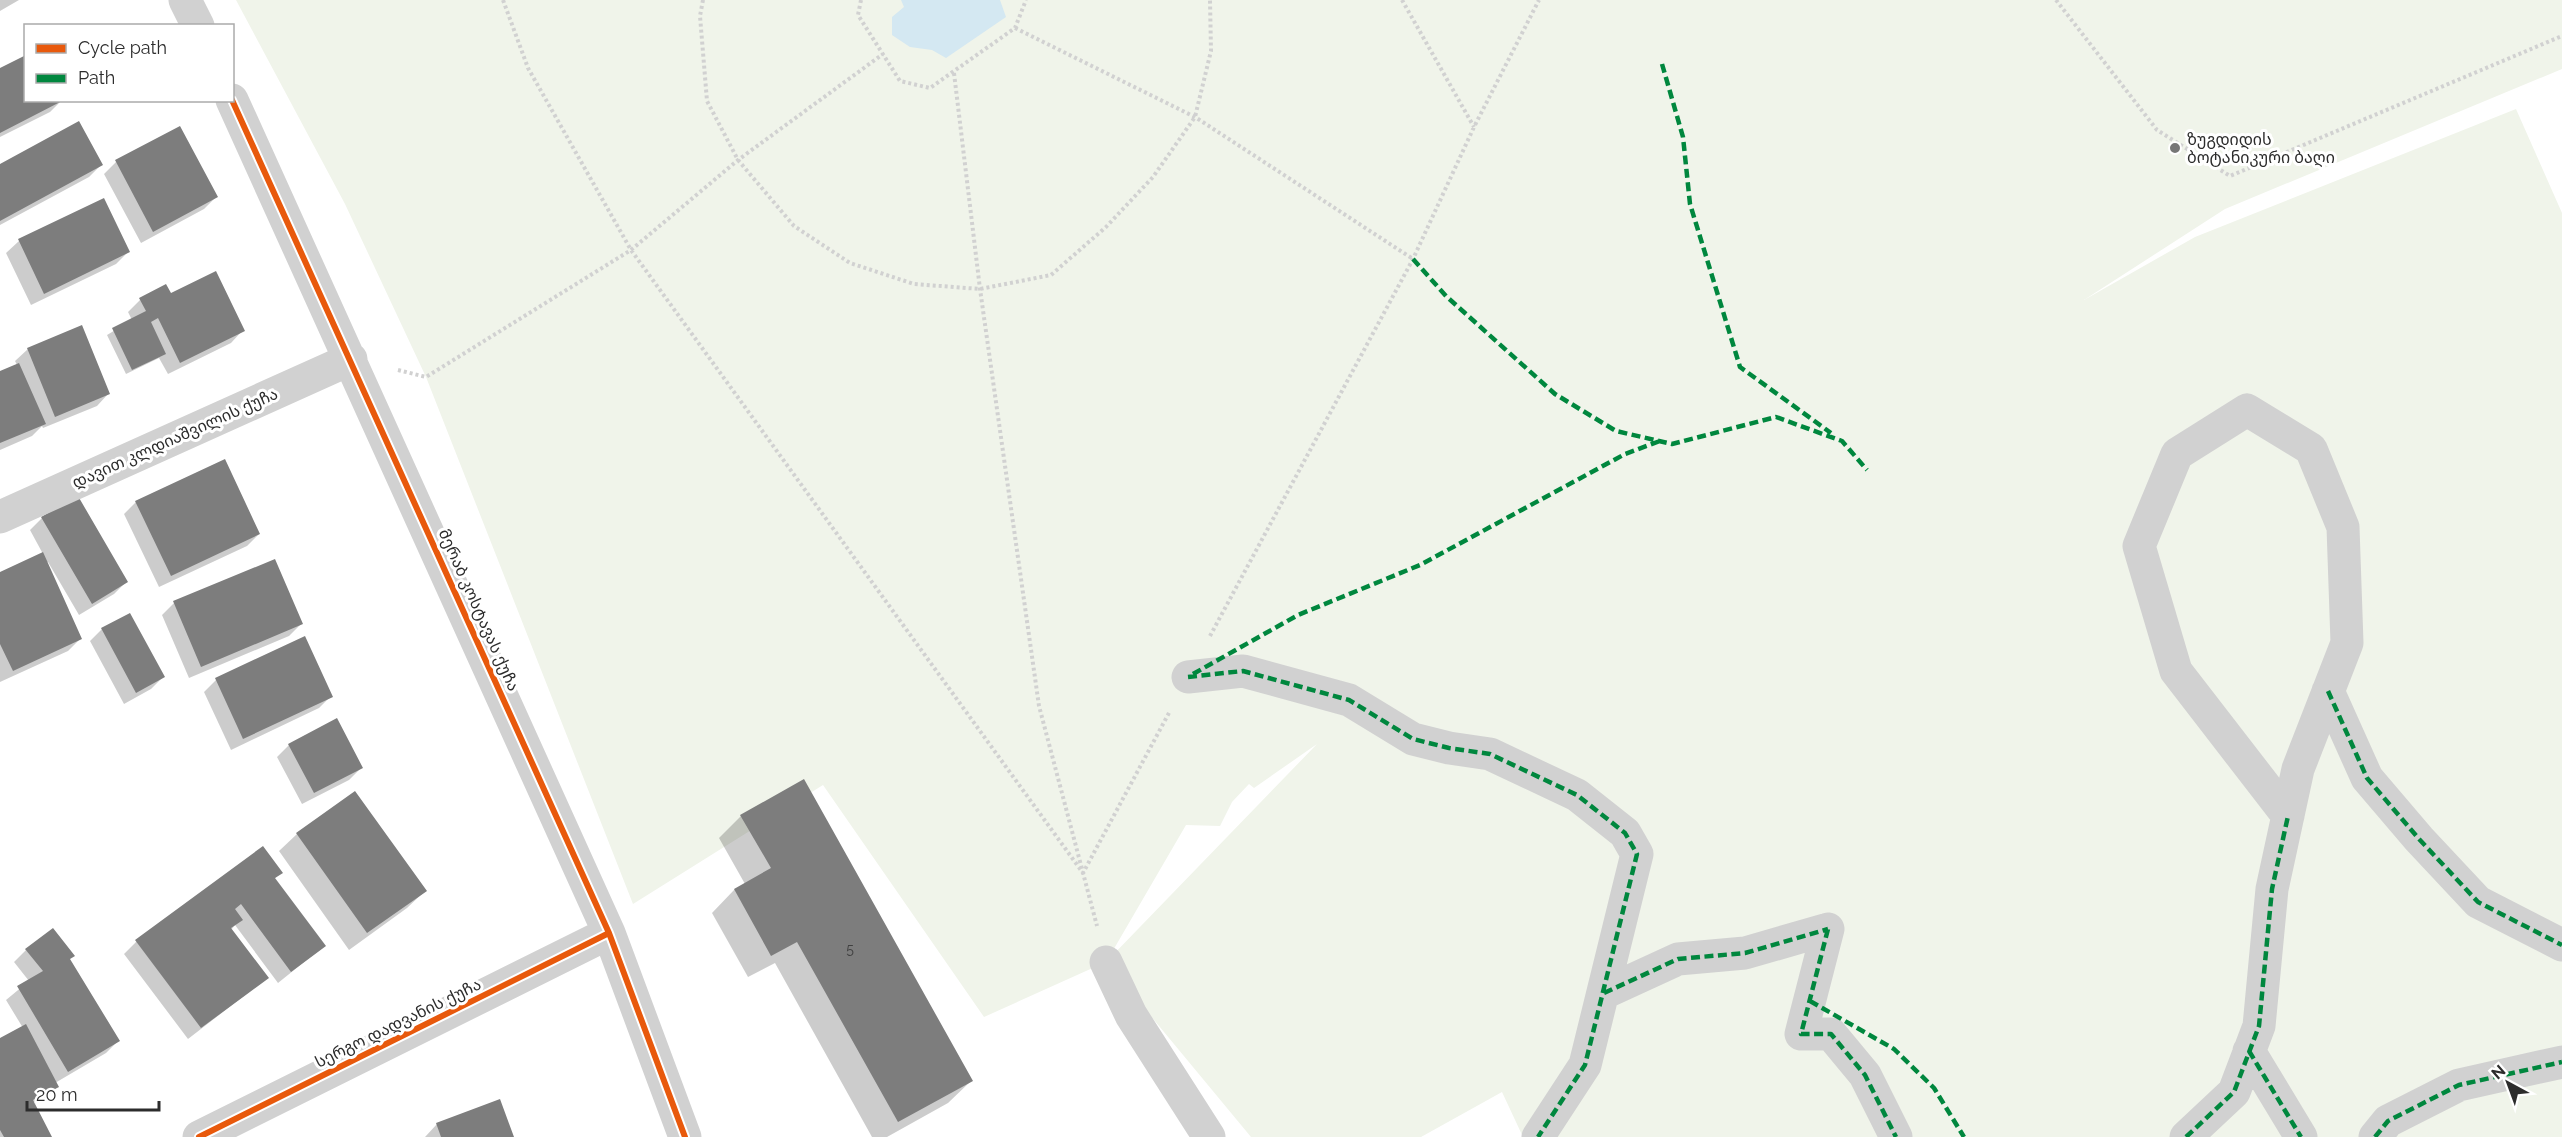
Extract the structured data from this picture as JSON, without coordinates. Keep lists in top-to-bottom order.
{
  "streets": {
    "street": ["დავით კლდიაშვილის ქუჩა", "მერაბ კოსტავას ქუჩა", "სერგო დადვანის ქუჩა"]
  },
  "crossings": [
    ["დავით კლდიაშვილის ქუჩა", "მერაბ კოსტავას ქუჩა"],
    ["მერაბ კოსტავას ქუჩა", "სერგო დადვანის ქუჩა"]
  ],
  "places": ["ზუგდიდის ბოტანიკური ბაღი"],
  "house_numbers": ["5"],
  "legend": ["Cycle path", "Path"],
  "scale_bar": "20 m",
  "north": "top left"
}
